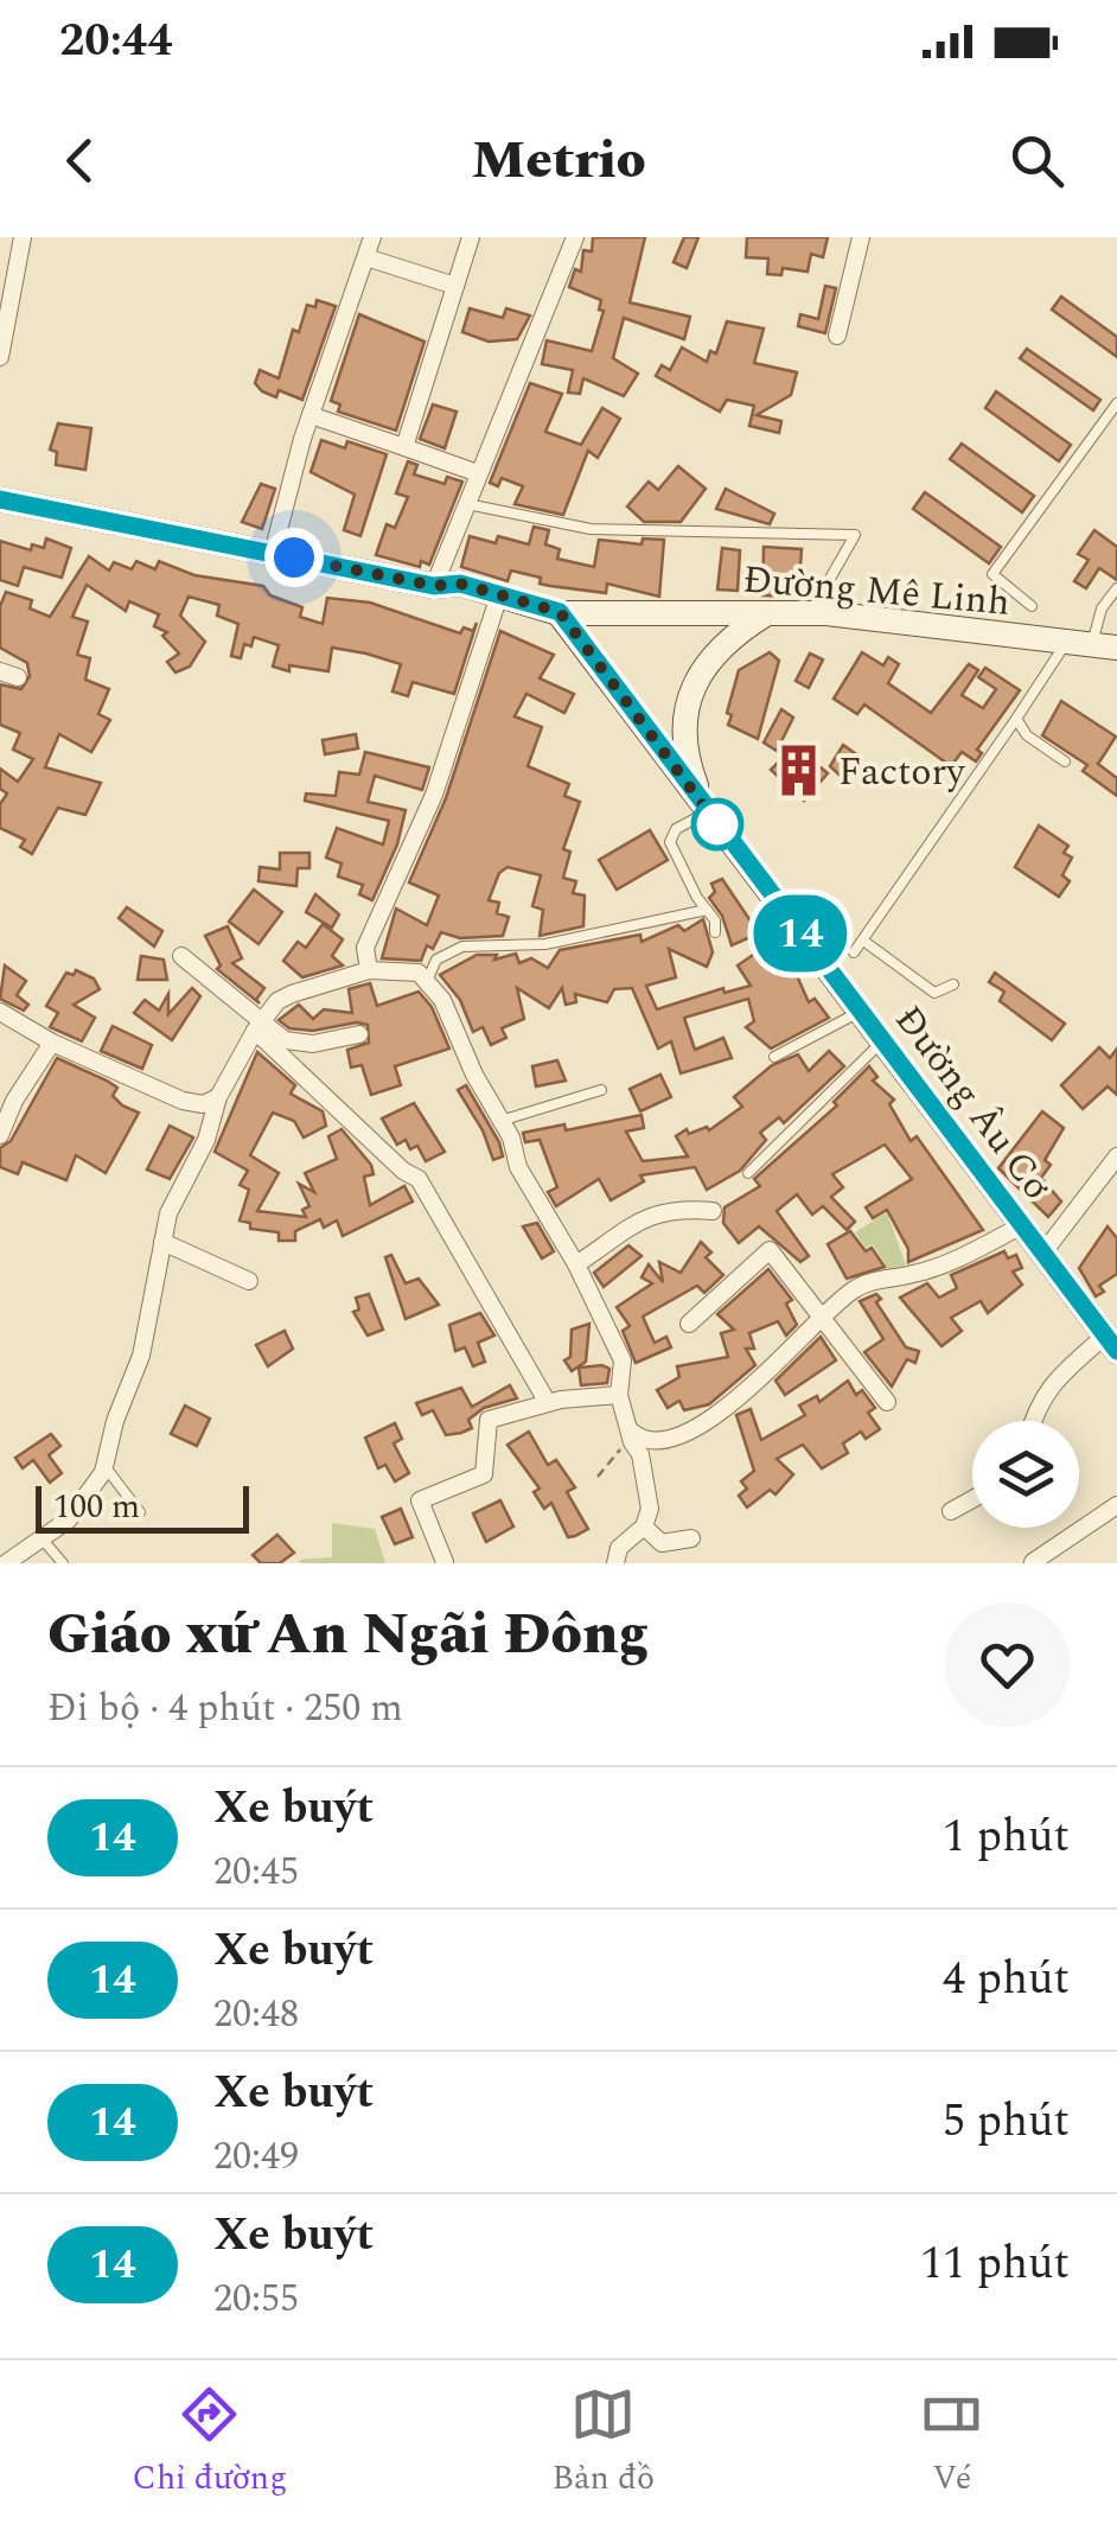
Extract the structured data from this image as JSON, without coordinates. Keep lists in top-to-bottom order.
{
  "streets": {
    "main road": ["Đường Mê Linh", "Đường Âu Cơ"]
  },
  "crossings": [
    ["Đường Mê Linh", "Đường Âu Cơ"]
  ],
  "places": {
    "building": ["Factory"]
  },
  "lines": ["bus line 14"],
  "scale_bar": "100 m",
  "page": {
    "status": "20:44",
    "header": "Metrio",
    "on_map": "14",
    "scale": "100 m",
    "heading": ["Giáo xứ An Ngãi Đông", "Đi bộ · 4 phút · 250 m"],
    "list": [
      {
        "mark": "14",
        "name": "Xe buýt",
        "note": "20:45",
        "value": "1 phút"
      },
      {
        "mark": "14",
        "name": "Xe buýt",
        "note": "20:48",
        "value": "4 phút"
      },
      {
        "mark": "14",
        "name": "Xe buýt",
        "note": "20:49",
        "value": "5 phút"
      },
      {
        "mark": "14",
        "name": "Xe buýt",
        "note": "20:55",
        "value": "11 phút"
      }
    ],
    "tabs": ["Chỉ đường", "Bản đồ", "Vé"]
  }
}
